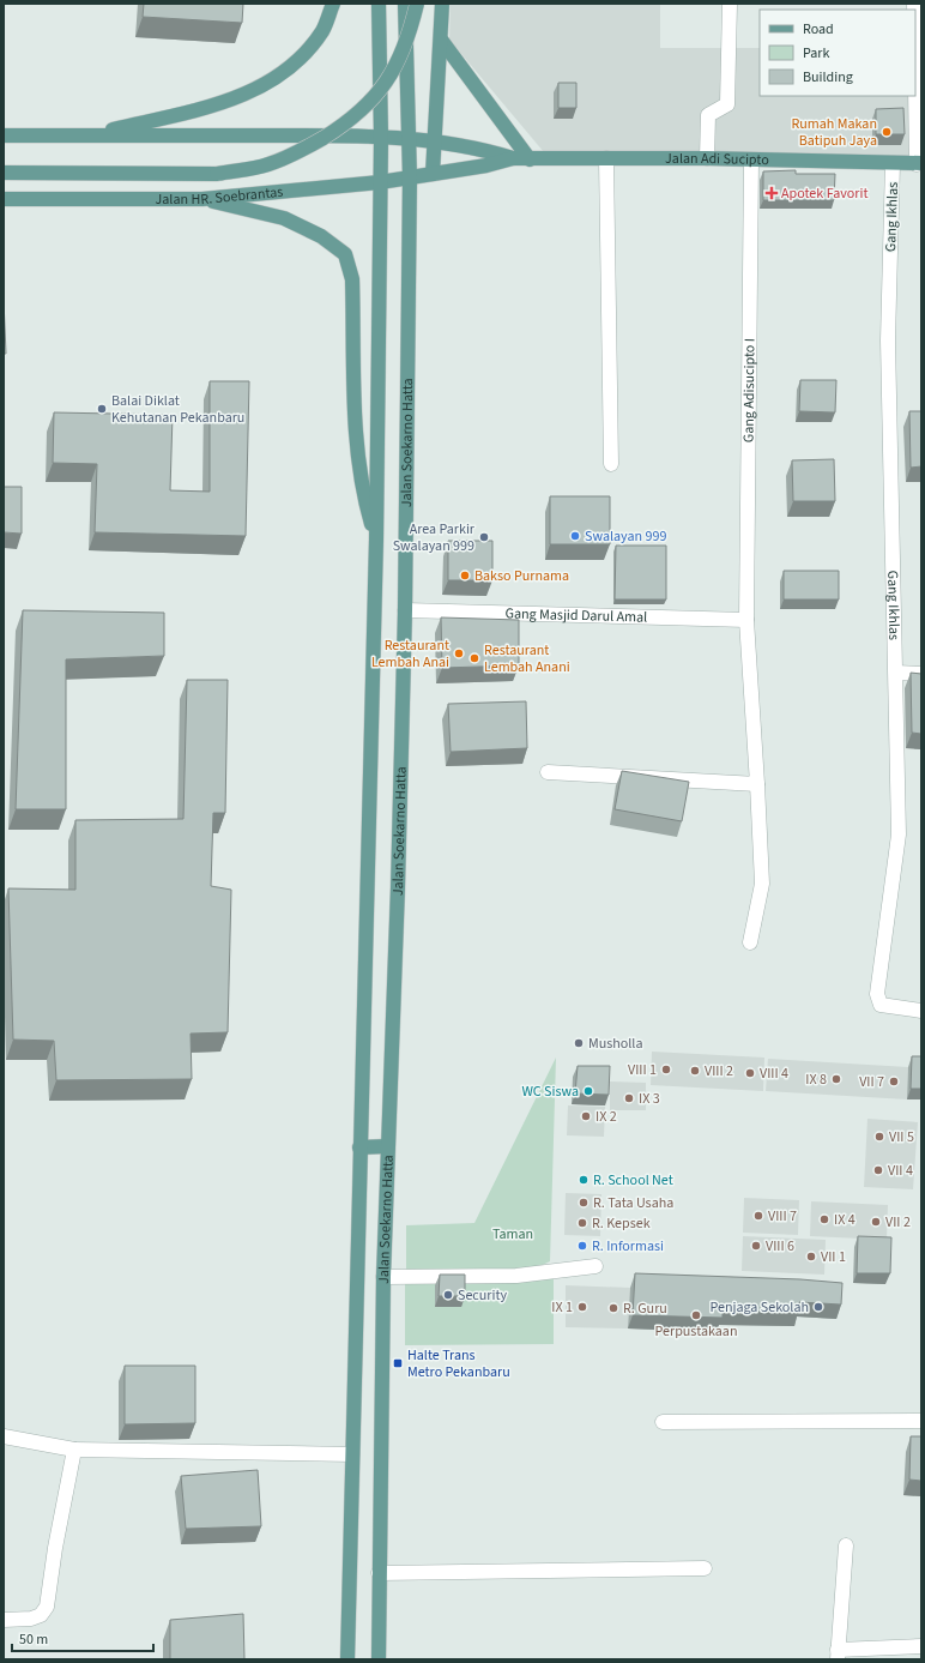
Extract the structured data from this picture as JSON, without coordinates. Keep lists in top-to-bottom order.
{
  "streets": {
    "main road": ["Jalan Adi Sucipto", "Jalan HR. Soebrantas", "Jalan Soekarno Hatta"],
    "street": ["Gang Ikhlas", "Gang Adisucipto I", "Gang Masjid Darul Amal"]
  },
  "crossings": [
    ["Jalan Adi Sucipto", "Jalan HR. Soebrantas"],
    ["Jalan Adi Sucipto", "Gang Ikhlas"],
    ["Jalan Adi Sucipto", "Gang Adisucipto I"],
    ["Jalan HR. Soebrantas", "Jalan Soekarno Hatta"],
    ["Gang Adisucipto I", "Gang Masjid Darul Amal"],
    ["Jalan Soekarno Hatta", "Gang Masjid Darul Amal"]
  ],
  "parks": ["Taman"],
  "places": {
    "other": [
      "Rumah Makan Batipuh Jaya",
      "Balai Diklat Kehutanan Pekanbaru",
      "Swalayan 999",
      "Area Parkir Swalayan 999",
      "Bakso Purnama",
      "Restaurant Lembah Anai",
      "Restaurant Lembah Anani",
      "Musholla",
      "VIII 1",
      "VIII 2",
      "VIII 4",
      "IX 8",
      "VII 7",
      "WC Siswa",
      "IX 3",
      "IX 2",
      "VII 5",
      "VII 4",
      "R. School Net",
      "R. Tata Usaha",
      "VIII 7",
      "IX 4",
      "VII 2",
      "R. Kepsek",
      "R. Informasi",
      "VIII 6",
      "VII 1",
      "Security",
      "IX 1",
      "Penjaga Sekolah",
      "R. Guru",
      "Perpustakaan"
    ],
    "health": ["Apotek Favorit"],
    "transit": ["Halte Trans Metro Pekanbaru"]
  },
  "legend": ["Road", "Park", "Building"],
  "scale_bar": "50 m"
}
